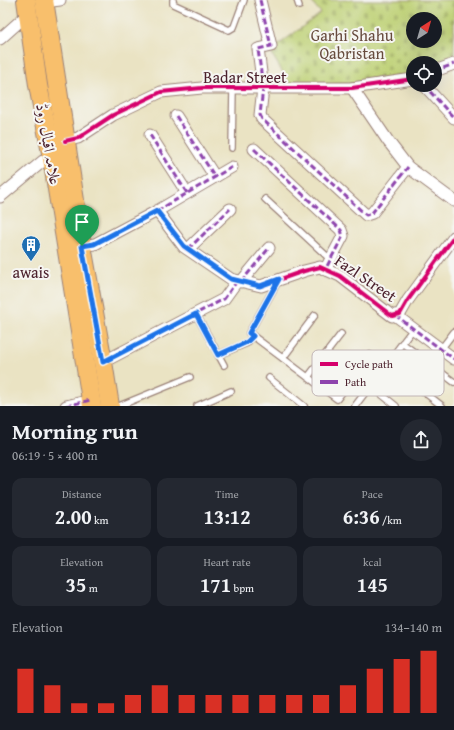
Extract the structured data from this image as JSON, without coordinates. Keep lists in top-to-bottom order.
{
  "streets": {
    "main road": ["علامہ اقبال روڈ"],
    "street": ["Badar Street", "Fazl Street"]
  },
  "crossings": [
    ["Badar Street", "علامہ اقبال روڈ"]
  ],
  "parks": ["Garhi Shahu Qabristan"],
  "places": {
    "building": ["awais"]
  },
  "legend": ["Cycle path", "Path"],
  "north": "top right",
  "page": {
    "heading": ["Morning run", "06:19 · 5 × 400 m"],
    "stats": [
      ["Distance", "2.00 km"],
      ["Time", "13:12"],
      ["Pace", "6:36 /km"],
      ["Elevation", "35 m"],
      ["Heart rate", "171 bpm"],
      ["kcal", "145"]
    ],
    "chart": ["Elevation", "134–140 m"]
  }
}
